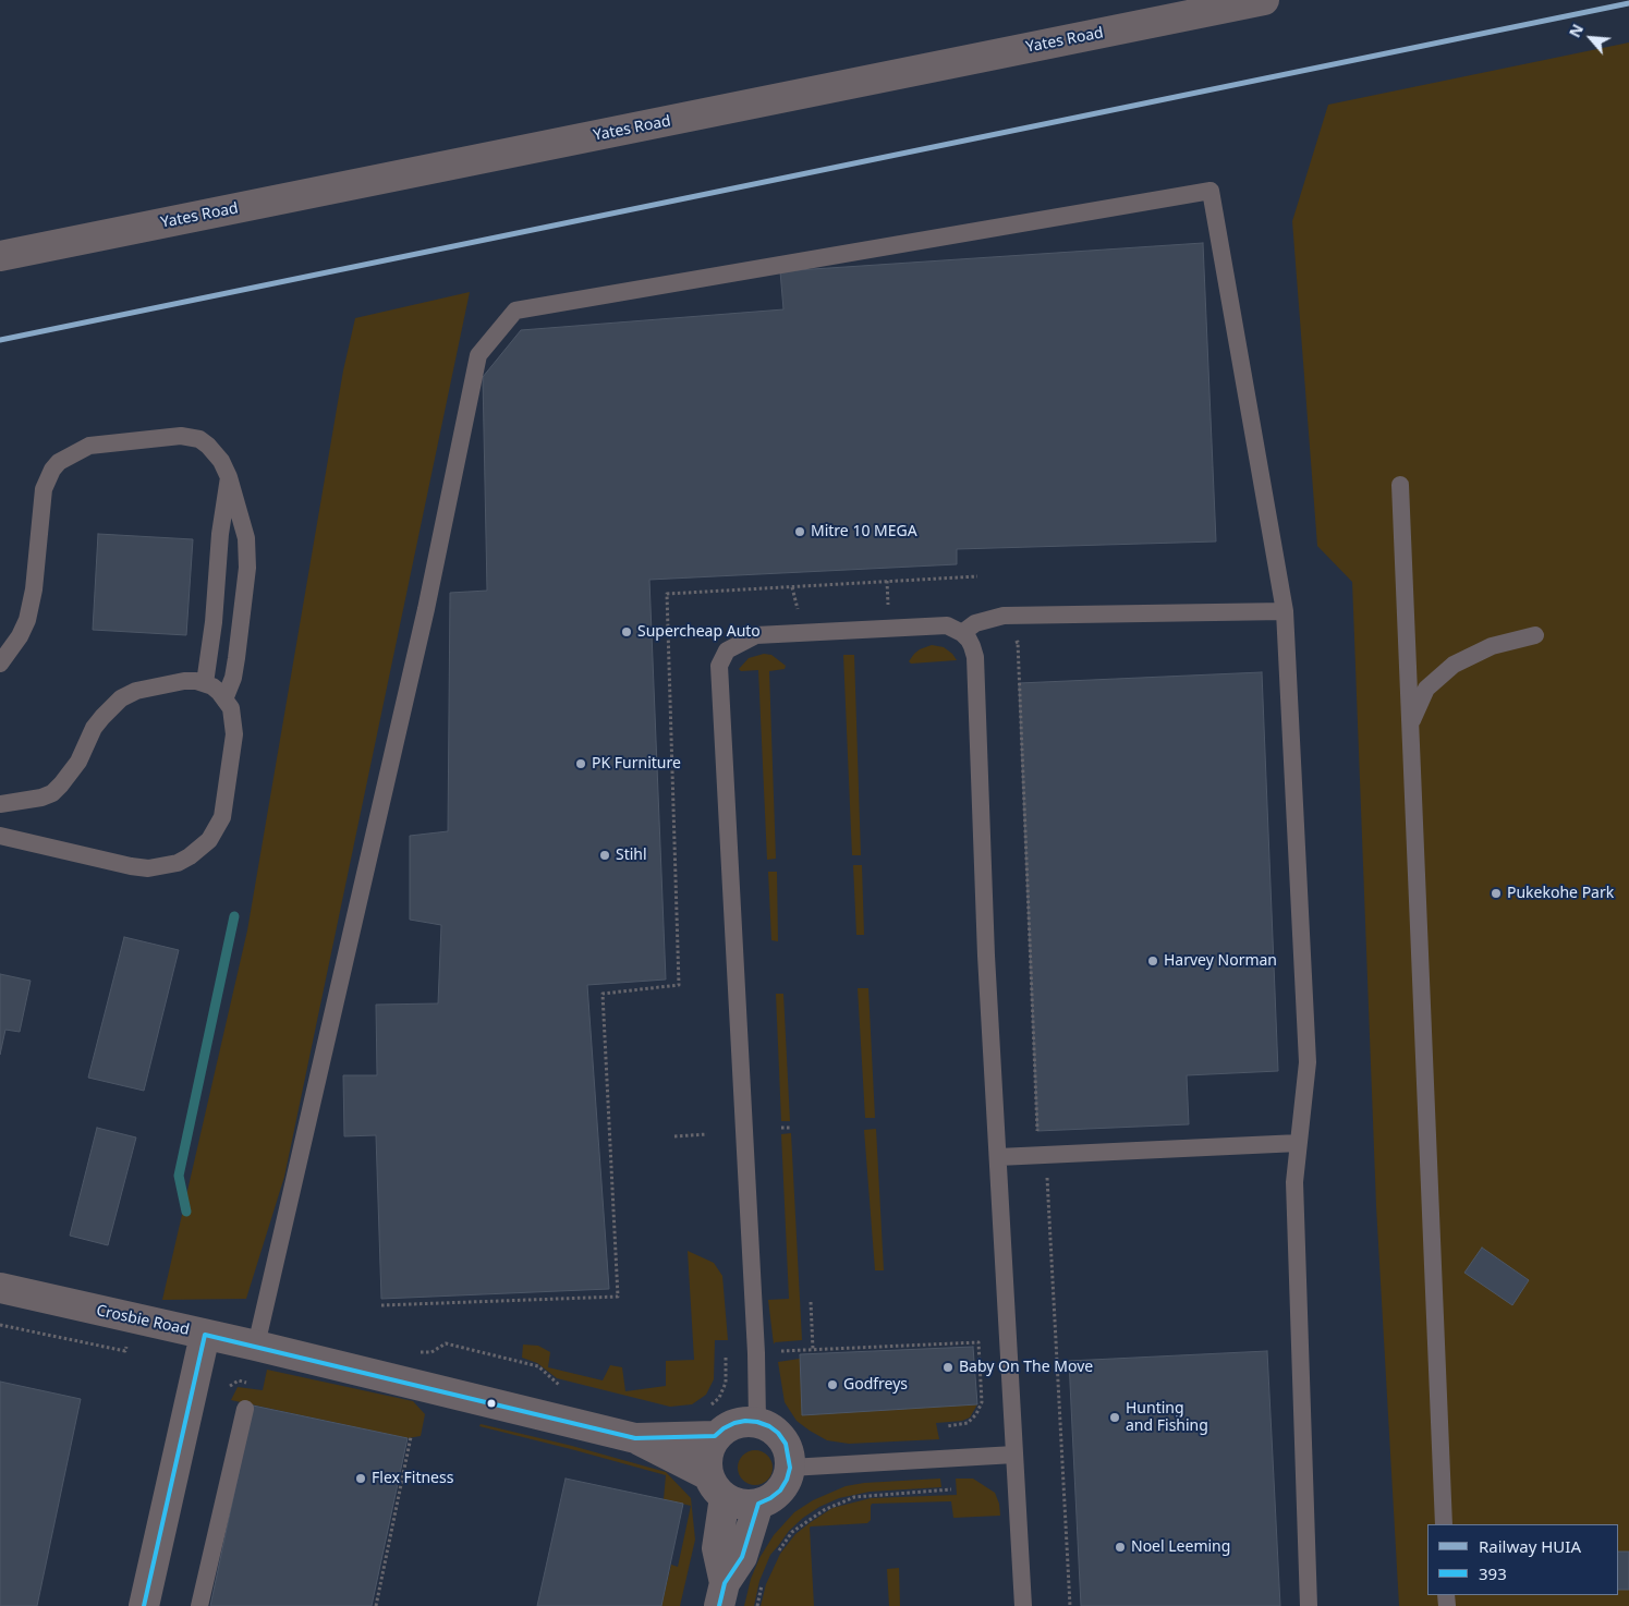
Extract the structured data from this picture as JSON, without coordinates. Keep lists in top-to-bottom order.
{
  "streets": {
    "street": ["Yates Road", "Crosbie Road"]
  },
  "places": [
    "Mitre 10 MEGA",
    "Supercheap Auto",
    "PK Furniture",
    "Stihl",
    "Pukekohe Park",
    "Harvey Norman",
    "Baby On The Move",
    "Godfreys",
    "Hunting and Fishing",
    "Flex Fitness",
    "Noel Leeming"
  ],
  "lines": ["rail line HUIA", "transit line 393"],
  "legend": ["Railway HUIA", "393"],
  "north": "top left"
}
